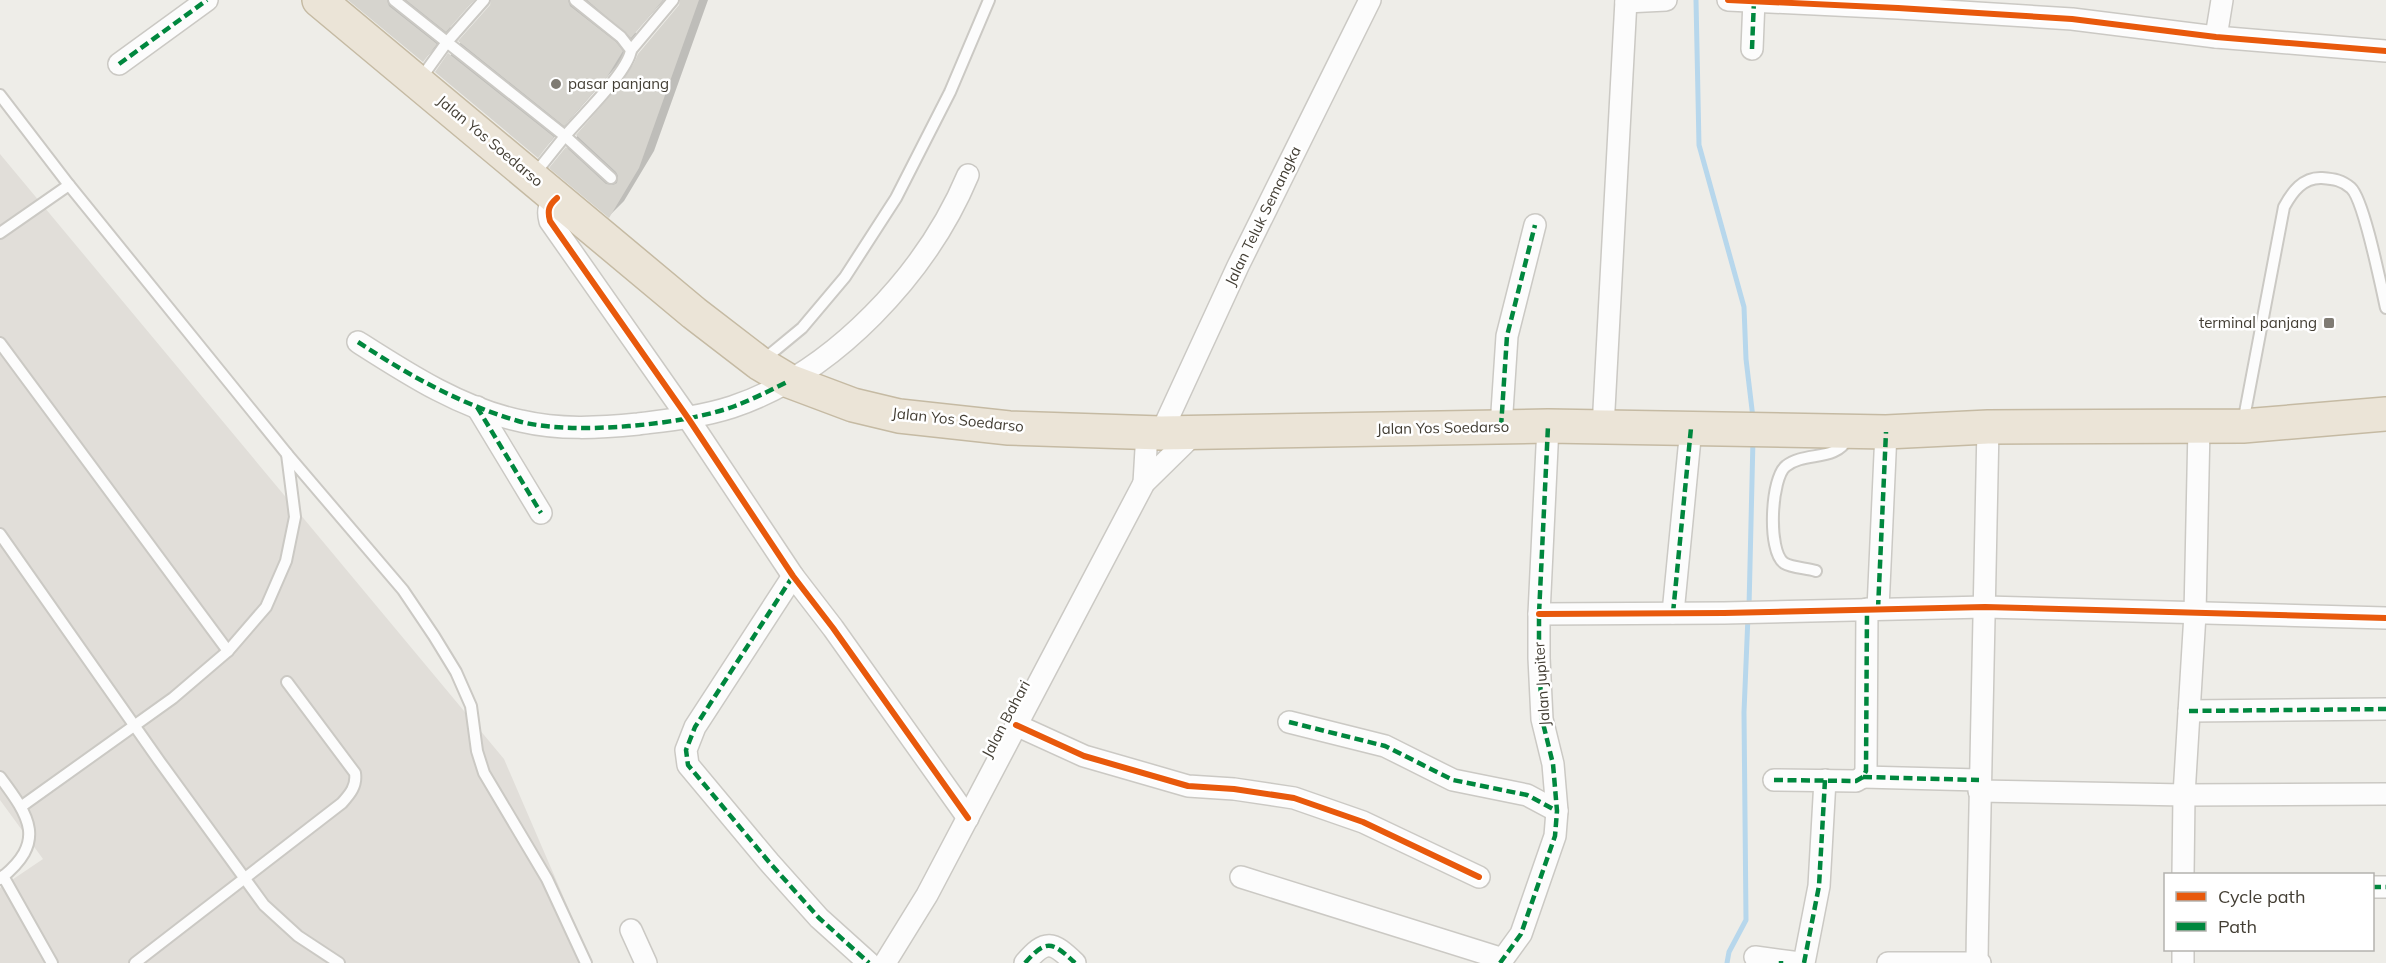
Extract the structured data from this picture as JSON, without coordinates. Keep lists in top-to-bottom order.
{
  "streets": {
    "highway": ["Jalan Yos Soedarso"],
    "street": ["Jalan Teluk Semangka", "Jalan Jupiter", "Jalan Bahari"]
  },
  "crossings": [
    ["Jalan Yos Soedarso", "Jalan Teluk Semangka"],
    ["Jalan Yos Soedarso", "Jalan Jupiter"],
    ["Jalan Yos Soedarso", "Jalan Bahari"],
    ["Jalan Teluk Semangka", "Jalan Bahari"]
  ],
  "places": {
    "other": ["pasar panjang"],
    "transit": ["terminal panjang"]
  },
  "legend": ["Cycle path", "Path"]
}
